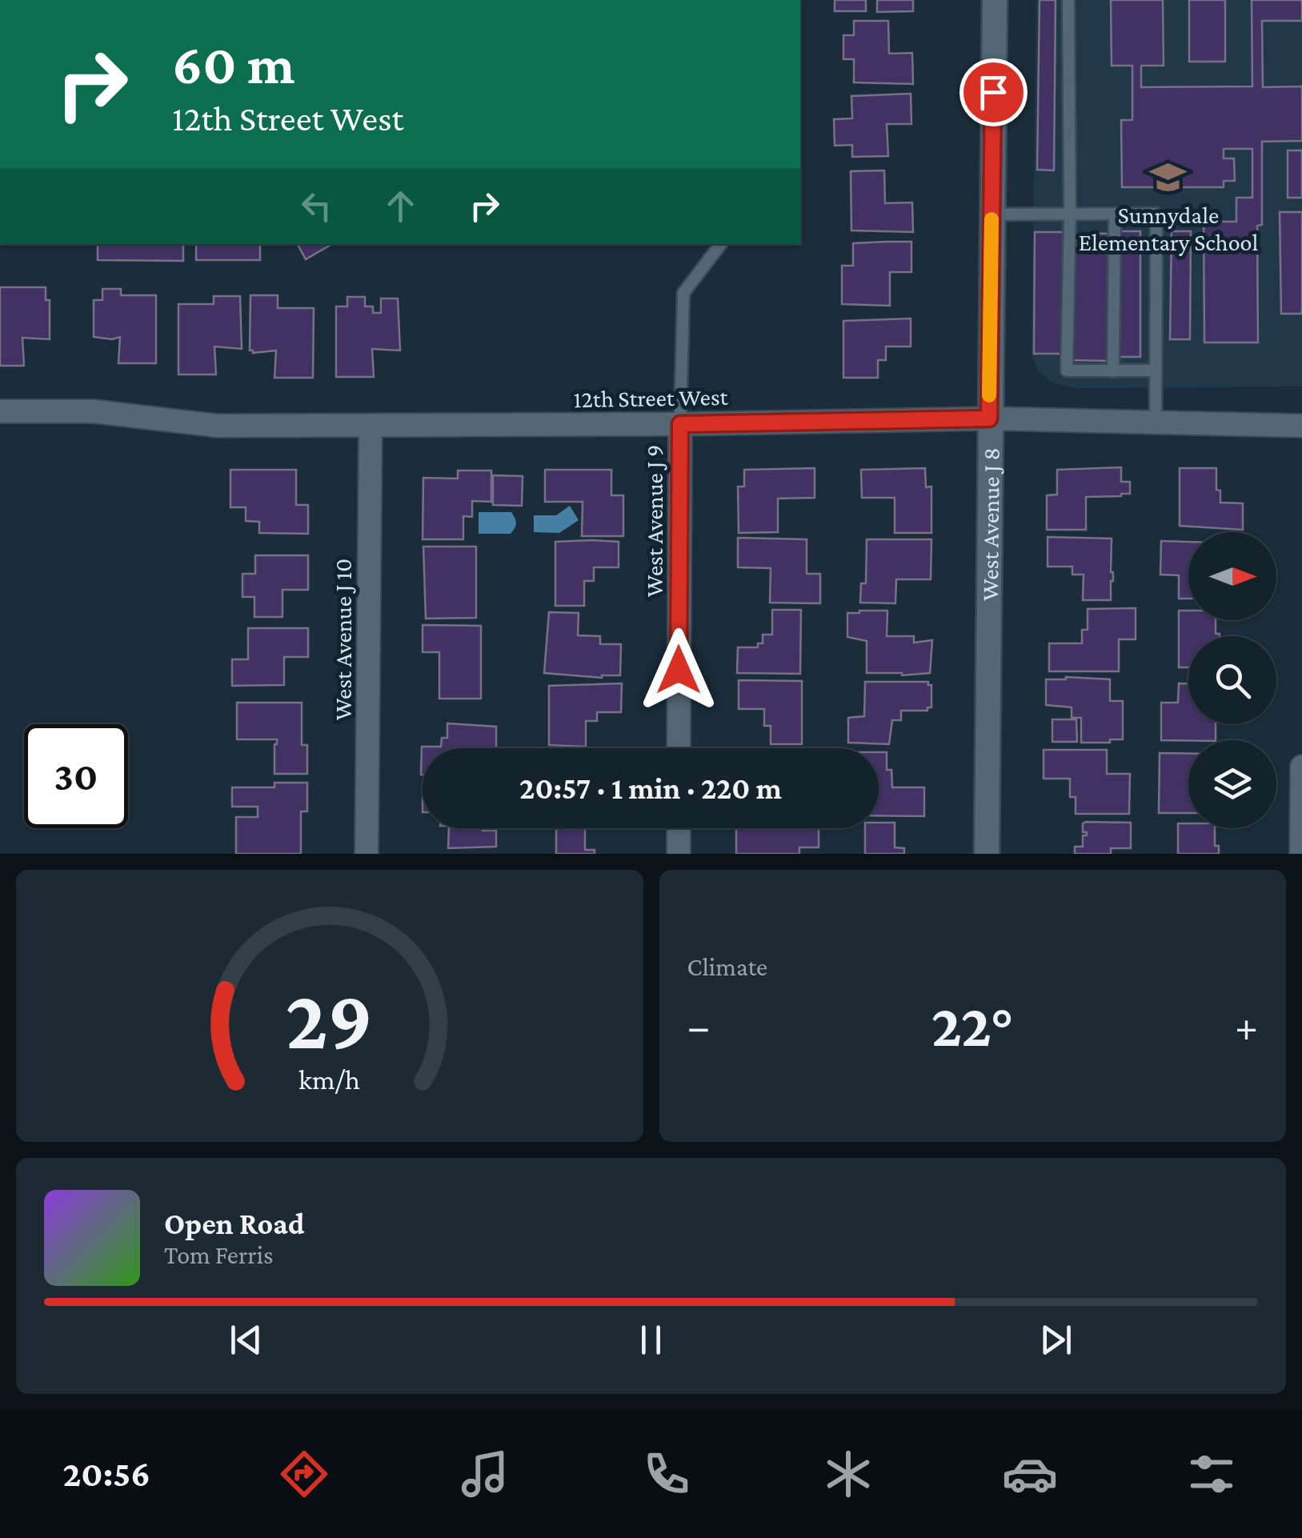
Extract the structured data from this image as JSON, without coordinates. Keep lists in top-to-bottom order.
{
  "streets": {
    "street": [
      "12th Street West",
      "West Avenue J 9",
      "West Avenue J 8",
      "West Avenue J 10"
    ]
  },
  "crossings": [
    ["12th Street West", "West Avenue J 9"],
    ["12th Street West", "West Avenue J 8"],
    ["12th Street West", "West Avenue J 10"]
  ],
  "places": {
    "school or university": ["Sunnydale Elementary School"]
  },
  "north": "right",
  "page": {
    "turn": ["60 m", "12th Street West"],
    "limit": "30",
    "trip": "20:57 · 1 min · 220 m",
    "tile": "Climate",
    "heat": ["−", "22°", "+"],
    "song": ["Open Road", "Tom Ferris"],
    "tabs": "20:56",
    "gauge": ["29", "km/h"]
  }
}
